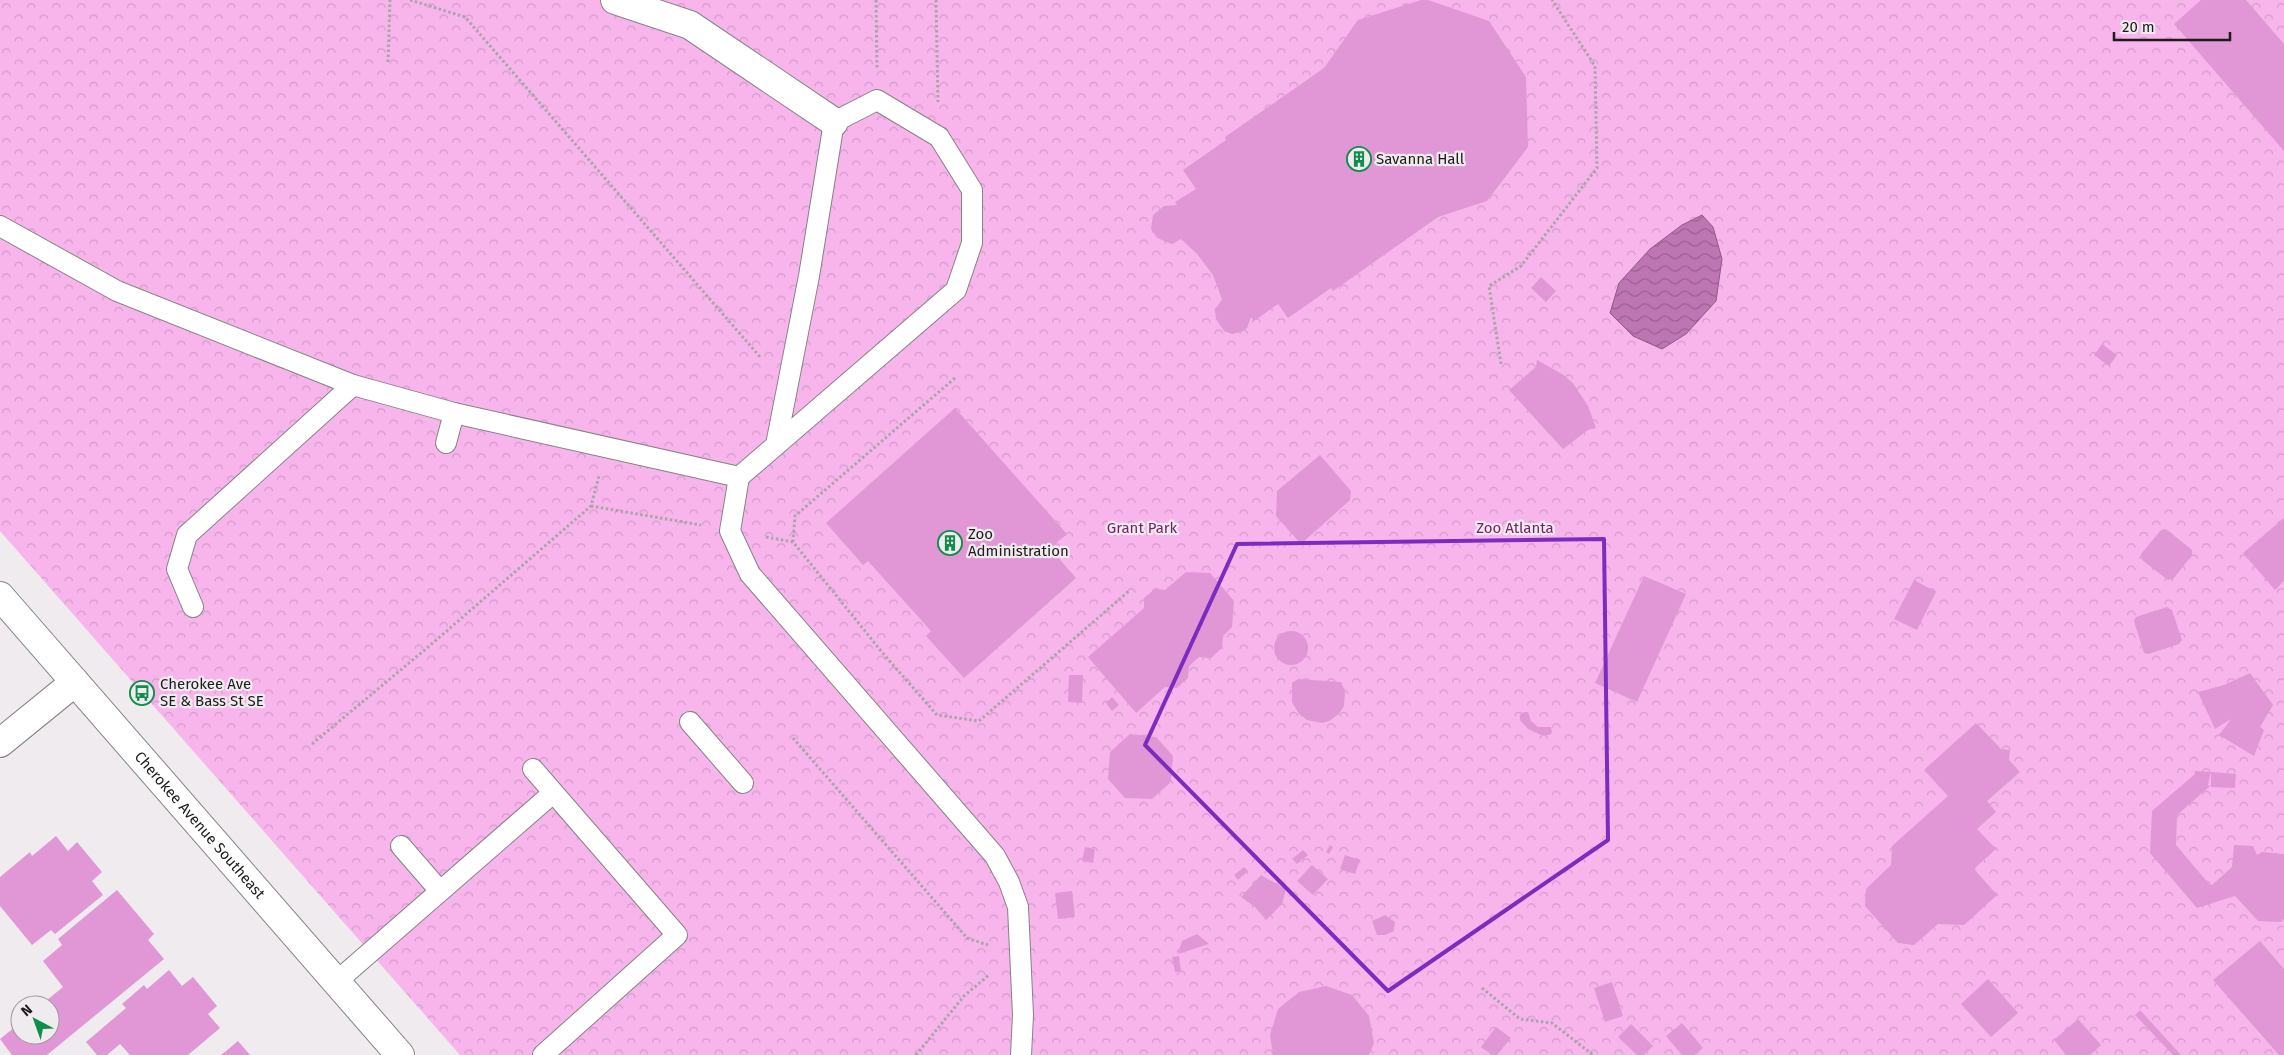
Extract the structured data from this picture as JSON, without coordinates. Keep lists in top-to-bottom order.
{
  "streets": {
    "street": ["Cherokee Avenue Southeast"]
  },
  "parks": ["Grant Park", "Zoo Atlanta"],
  "places": {
    "building": ["Savanna Hall", "Zoo Administration"],
    "bus stop": ["Cherokee Ave SE & Bass St SE"]
  },
  "scale_bar": "20 m",
  "north": "top left"
}
